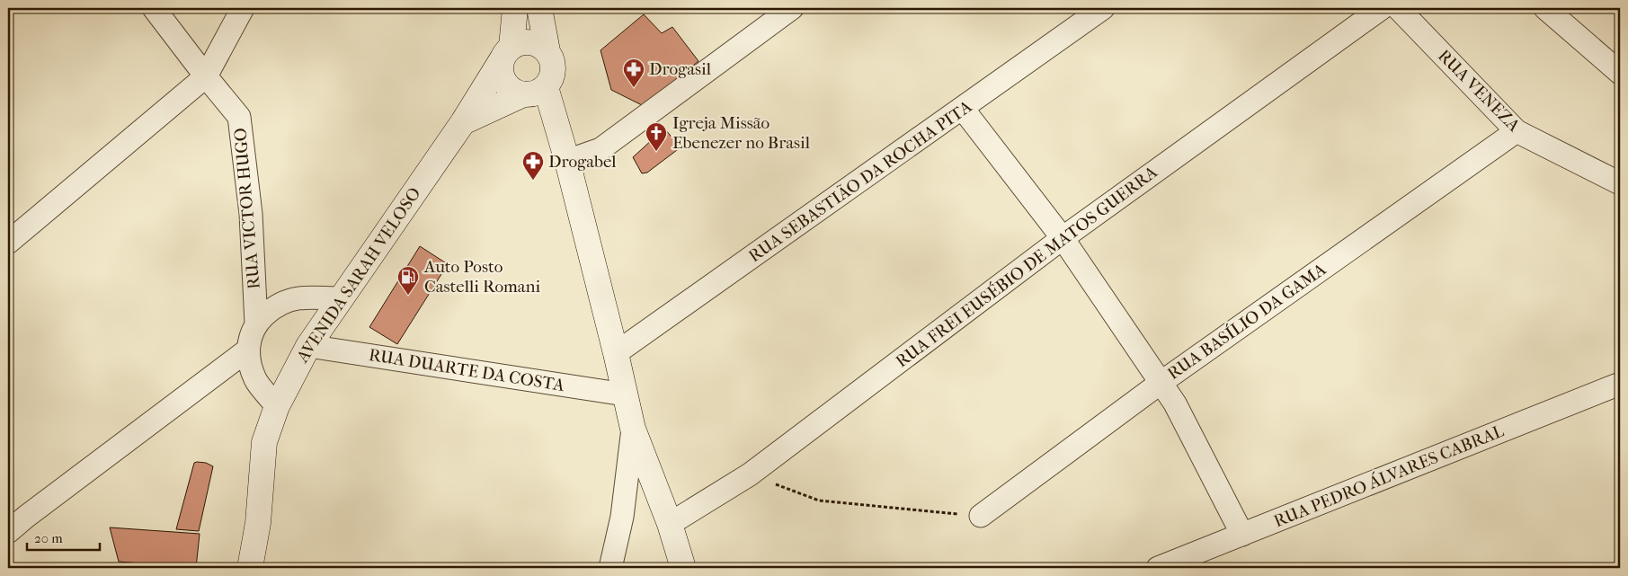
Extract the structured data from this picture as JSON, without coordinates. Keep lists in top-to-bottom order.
{
  "streets": {
    "main road": ["AVENIDA SARAH VELOSO"],
    "street": [
      "RUA VENEZA",
      "RUA SEBASTIÃO DA ROCHA PITA",
      "RUA VICTOR HUGO",
      "RUA FREI EUSÉBIO DE MATOS GUERRA",
      "RUA BASÍLIO DA GAMA",
      "RUA DUARTE DA COSTA",
      "RUA PEDRO ÁLVARES CABRAL"
    ]
  },
  "crossings": [
    ["RUA VENEZA", "RUA BASÍLIO DA GAMA"],
    ["AVENIDA SARAH VELOSO", "RUA DUARTE DA COSTA"]
  ],
  "places": {
    "pharmacy": ["Drogasil", "Drogabel"],
    "church": ["Igreja Missão Ebenezer no Brasil"],
    "fuel station": ["Auto Posto Castelli Romani"]
  },
  "scale_bar": "20 m"
}
